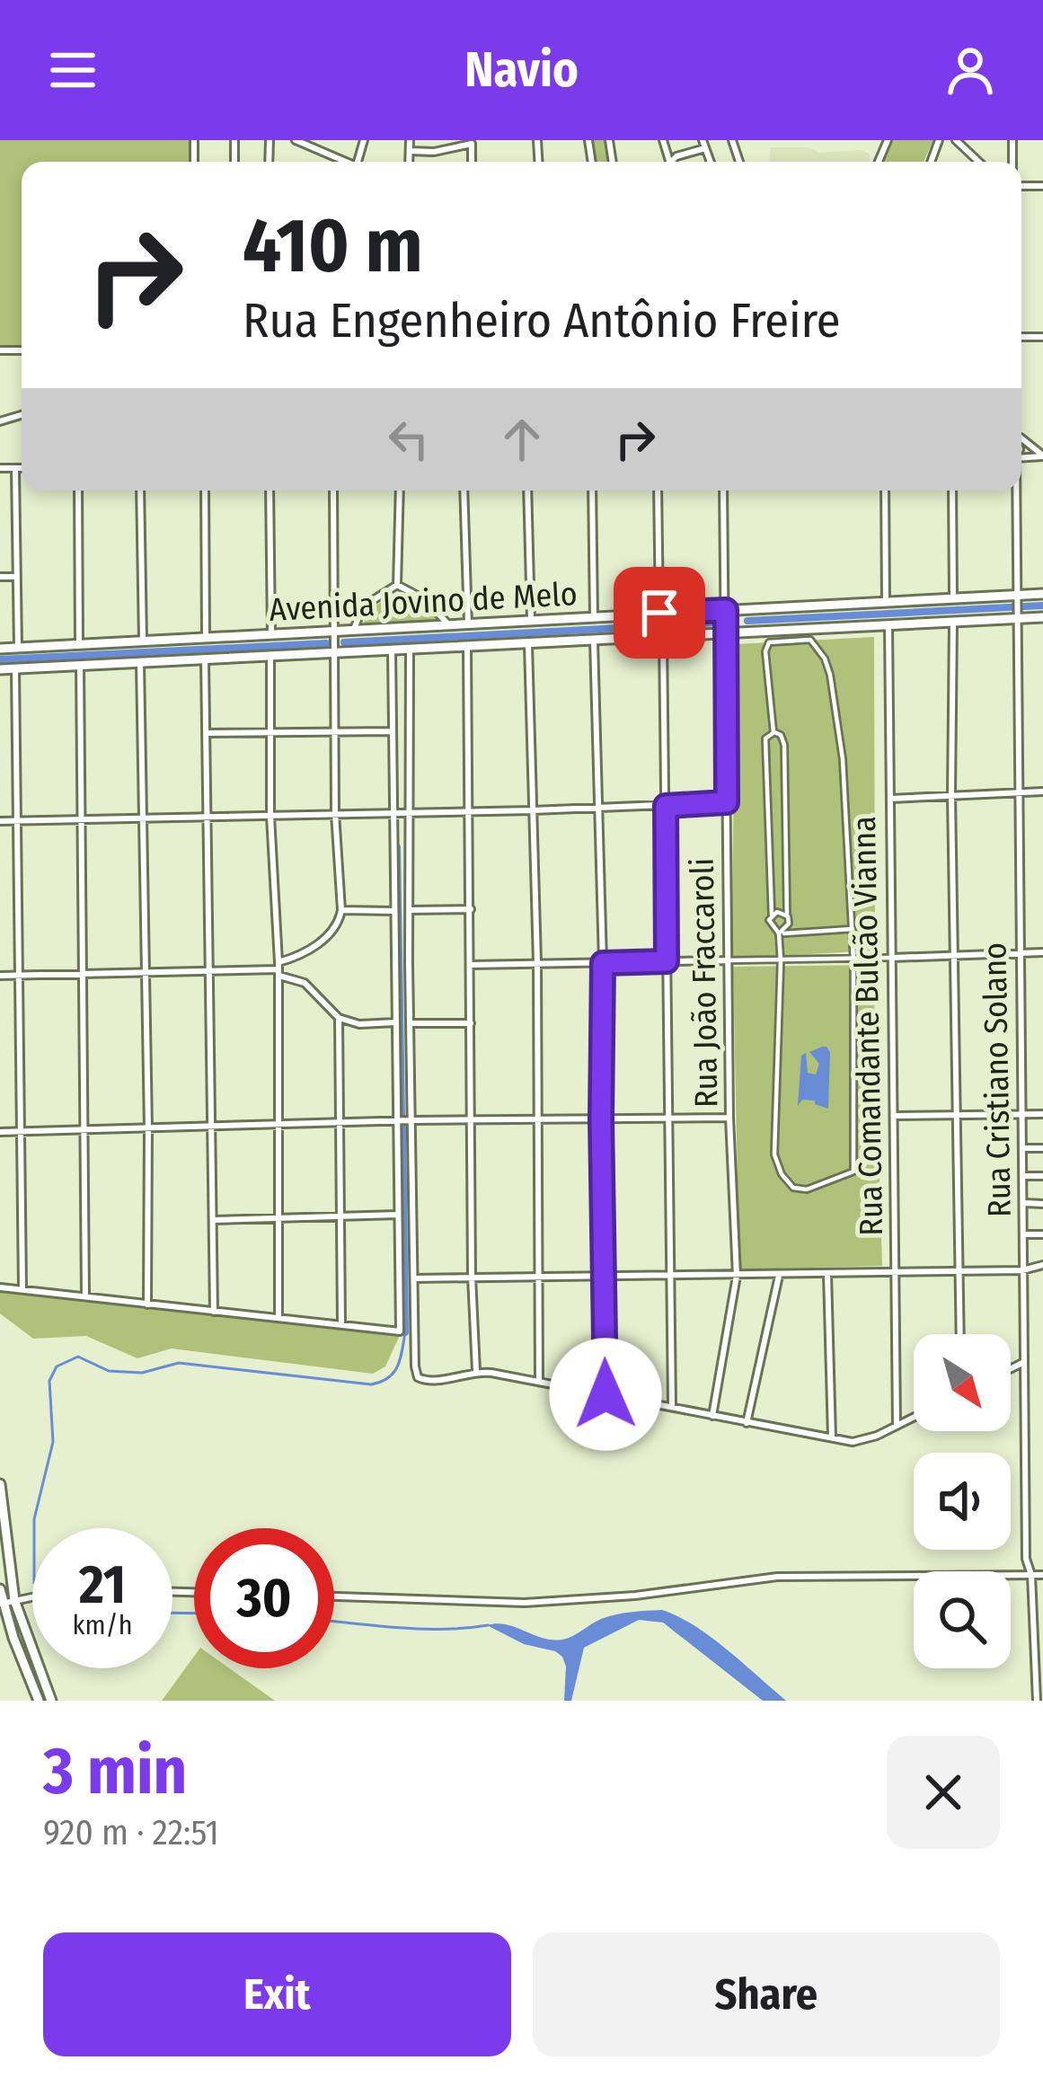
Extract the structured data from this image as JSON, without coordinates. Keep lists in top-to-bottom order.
{
  "streets": {
    "main road": ["Avenida Jovino de Melo"],
    "street": ["Rua João Fraccaroli", "Rua Comandante Bulcão Vianna", "Rua Cristiano Solano"]
  },
  "crossings": [
    ["Avenida Jovino de Melo", "Rua João Fraccaroli"],
    ["Avenida Jovino de Melo", "Rua Cristiano Solano"]
  ],
  "north": "bottom right",
  "page": {
    "header": "Navio",
    "turn": ["410 m", "Rua Engenheiro Antônio Freire"],
    "speed": "21 km/h",
    "limit": "30",
    "heading": ["3 min", "920 m · 22:51"],
    "buttons": ["Exit", "Share"]
  }
}
